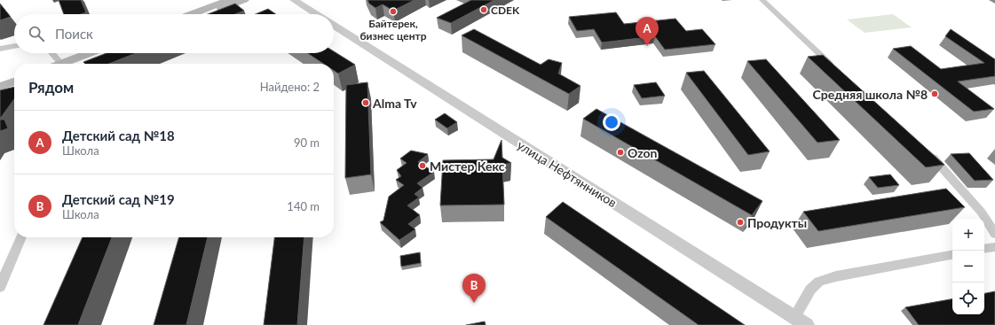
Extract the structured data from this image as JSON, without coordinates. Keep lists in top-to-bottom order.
{
  "streets": {
    "street": ["улица Нефтянников"]
  },
  "places": [
    "CDEK",
    "Байтерек, бизнес центр",
    "Средняя школа №8",
    "Alma Tv",
    "Ozon",
    "Мистер Кекс",
    "Продукты"
  ],
  "page": {
    "search": "Поиск",
    "pins": ["A", "B"],
    "heading": ["Рядом", "Найдено: 2"],
    "list": [
      {
        "mark": "A",
        "name": "Детский сад №18",
        "note": "Школа",
        "value": "90 m"
      },
      {
        "mark": "B",
        "name": "Детский сад №19",
        "note": "Школа",
        "value": "140 m"
      }
    ],
    "map_buttons": ["+", "−"]
  }
}
